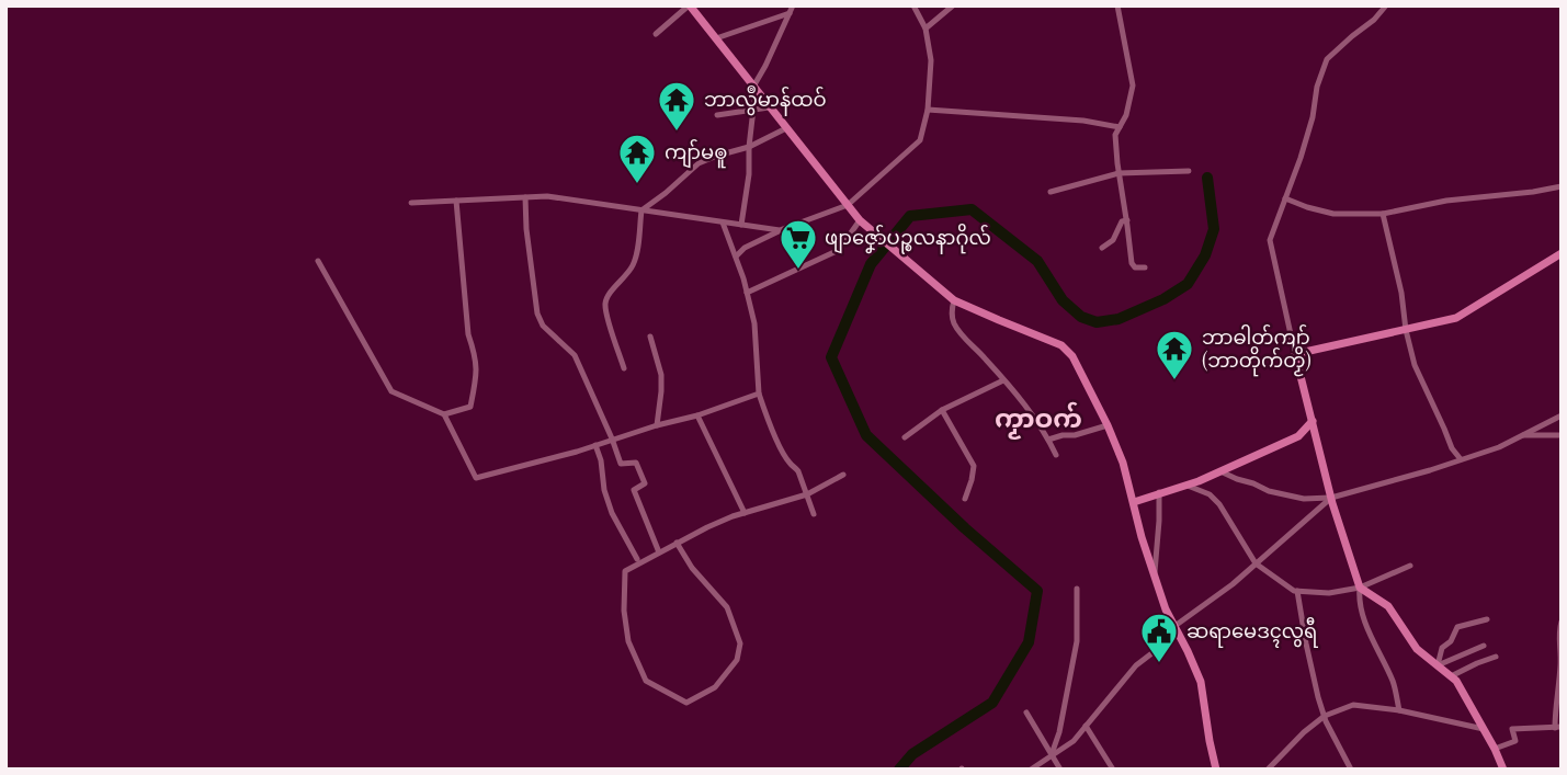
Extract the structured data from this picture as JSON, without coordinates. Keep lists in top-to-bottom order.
{
  "districts": ["ကၟာဝက်"],
  "places": {
    "temple": ["ဘာလွဳမာန်ထဝ်", "ကျာ်မၜူ", "ဘာဓါတ်ကျာ် (ဘာတိုက်တၟိ)"],
    "supermarket": ["ဖျာဇၞော်ပဉ္စလနာဂိုလ်"],
    "public building": ["ဆရာမေဒၚလွရီ"]
  }
}
